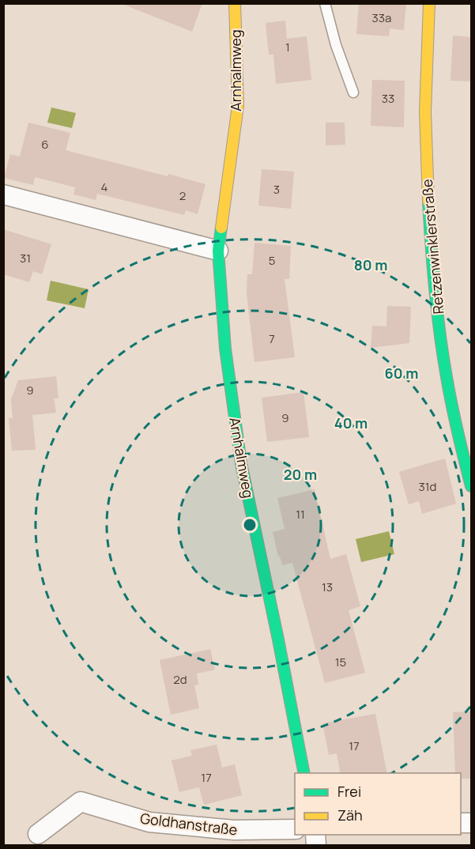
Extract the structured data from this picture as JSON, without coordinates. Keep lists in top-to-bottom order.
{
  "streets": {
    "street": ["Arnhalmweg", "Retzenwinklerstraße", "Goldhanstraße"]
  },
  "house_numbers": [
    "33a",
    "1",
    "33",
    "6",
    "4",
    "3",
    "2",
    "31",
    "5",
    "7",
    "9",
    "9",
    "31d",
    "11",
    "13",
    "15",
    "2d",
    "17",
    "17"
  ],
  "legend": ["Frei", "Zäh"],
  "rings": [
    "80 m",
    "60 m",
    "40 m",
    "20 m"
  ]
}
